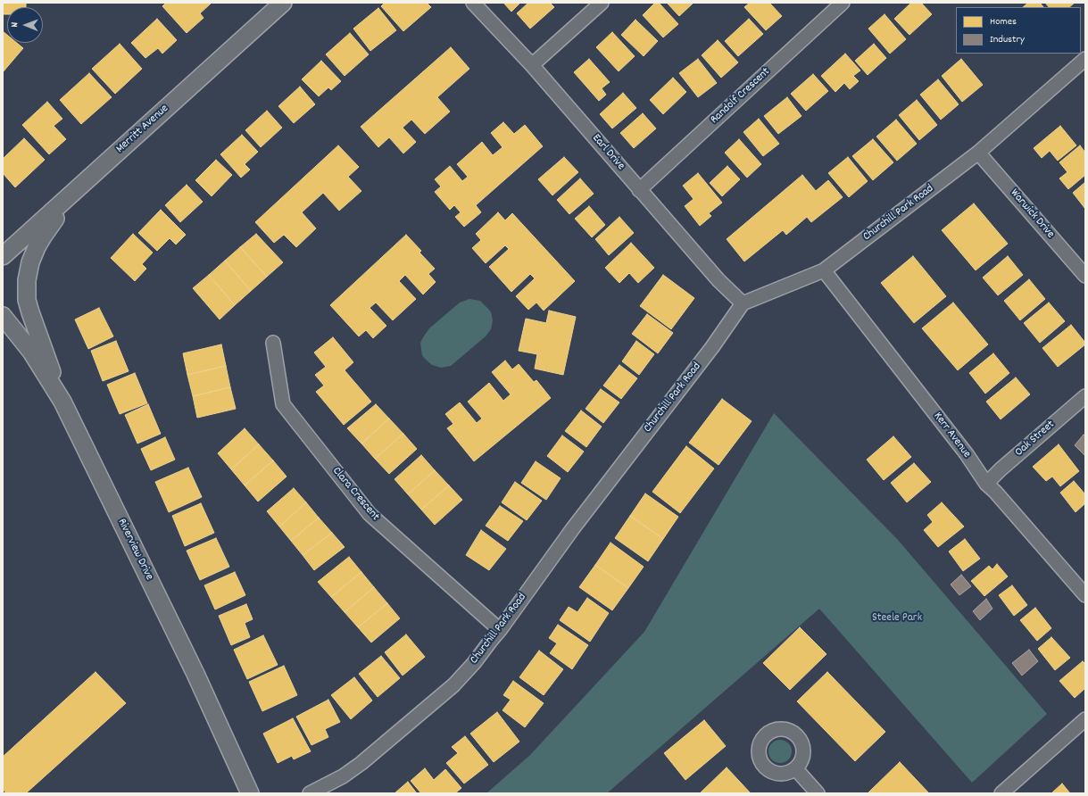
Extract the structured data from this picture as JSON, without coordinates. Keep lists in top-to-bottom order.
{
  "streets": {
    "street": [
      "Randolf Crescent",
      "Merritt Avenue",
      "Earl Drive",
      "Churchill Park Road",
      "Warwick Drive",
      "Kerr Avenue",
      "Oak Street",
      "Clara Crescent",
      "Riverview Drive"
    ]
  },
  "crossings": [
    ["Randolf Crescent", "Earl Drive"],
    ["Earl Drive", "Churchill Park Road"],
    ["Churchill Park Road", "Warwick Drive"],
    ["Churchill Park Road", "Kerr Avenue"],
    ["Churchill Park Road", "Clara Crescent"],
    ["Kerr Avenue", "Oak Street"]
  ],
  "parks": ["Steele Park"],
  "legend": ["Homes", "Industry"],
  "north": "left"
}
